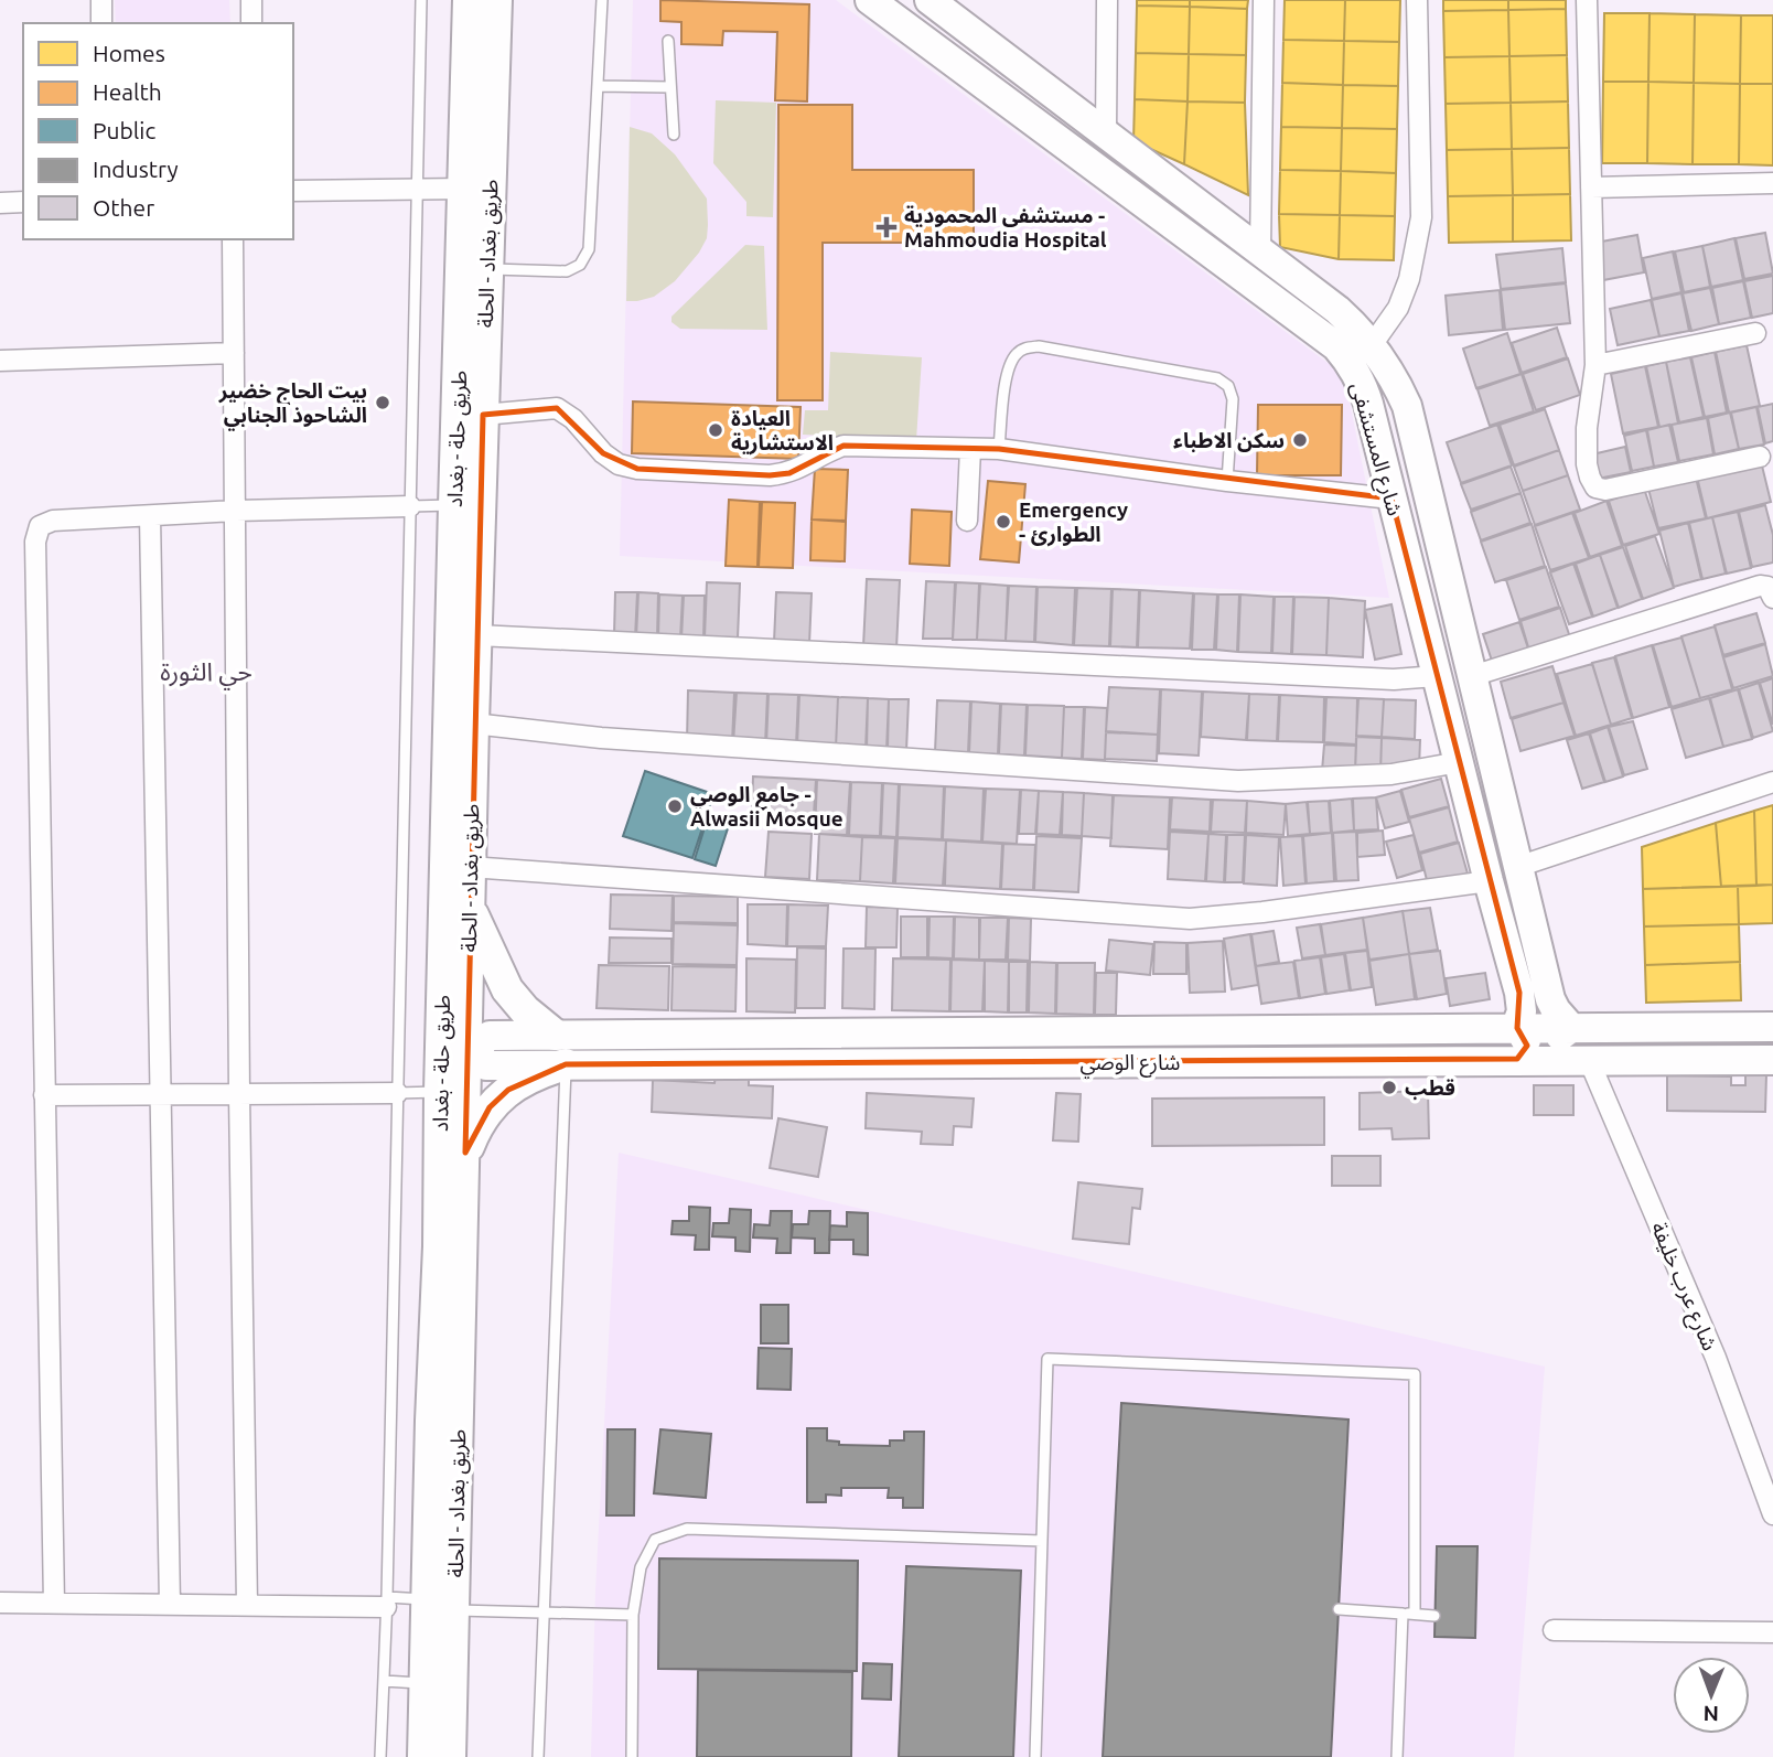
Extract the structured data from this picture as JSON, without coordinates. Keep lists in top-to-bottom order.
{
  "streets": {
    "main road": ["طريق بغداد - الحلة", "طريق حلة - بغداد"],
    "street": ["شارع المستشفى", "شارع الوصي", "شارع عرب خليفة"]
  },
  "crossings": [
    ["طريق بغداد - الحلة", "طريق حلة - بغداد"],
    ["شارع الوصي", "شارع عرب خليفة"]
  ],
  "districts": ["حي الثورة"],
  "places": {
    "health": ["مستشفى المحمودية - Mahmoudia Hospital"],
    "other": [
      "بيت الحاج خضير الشاحوذ الجنابي",
      "العيادة الاستشارية",
      "سكن الاطباء",
      "Emergency - الطوارئ",
      "جامع الوصي - Alwasii Mosque",
      "قطب"
    ]
  },
  "legend": [
    "Homes",
    "Health",
    "Public",
    "Industry",
    "Other"
  ],
  "north": "bottom"
}
